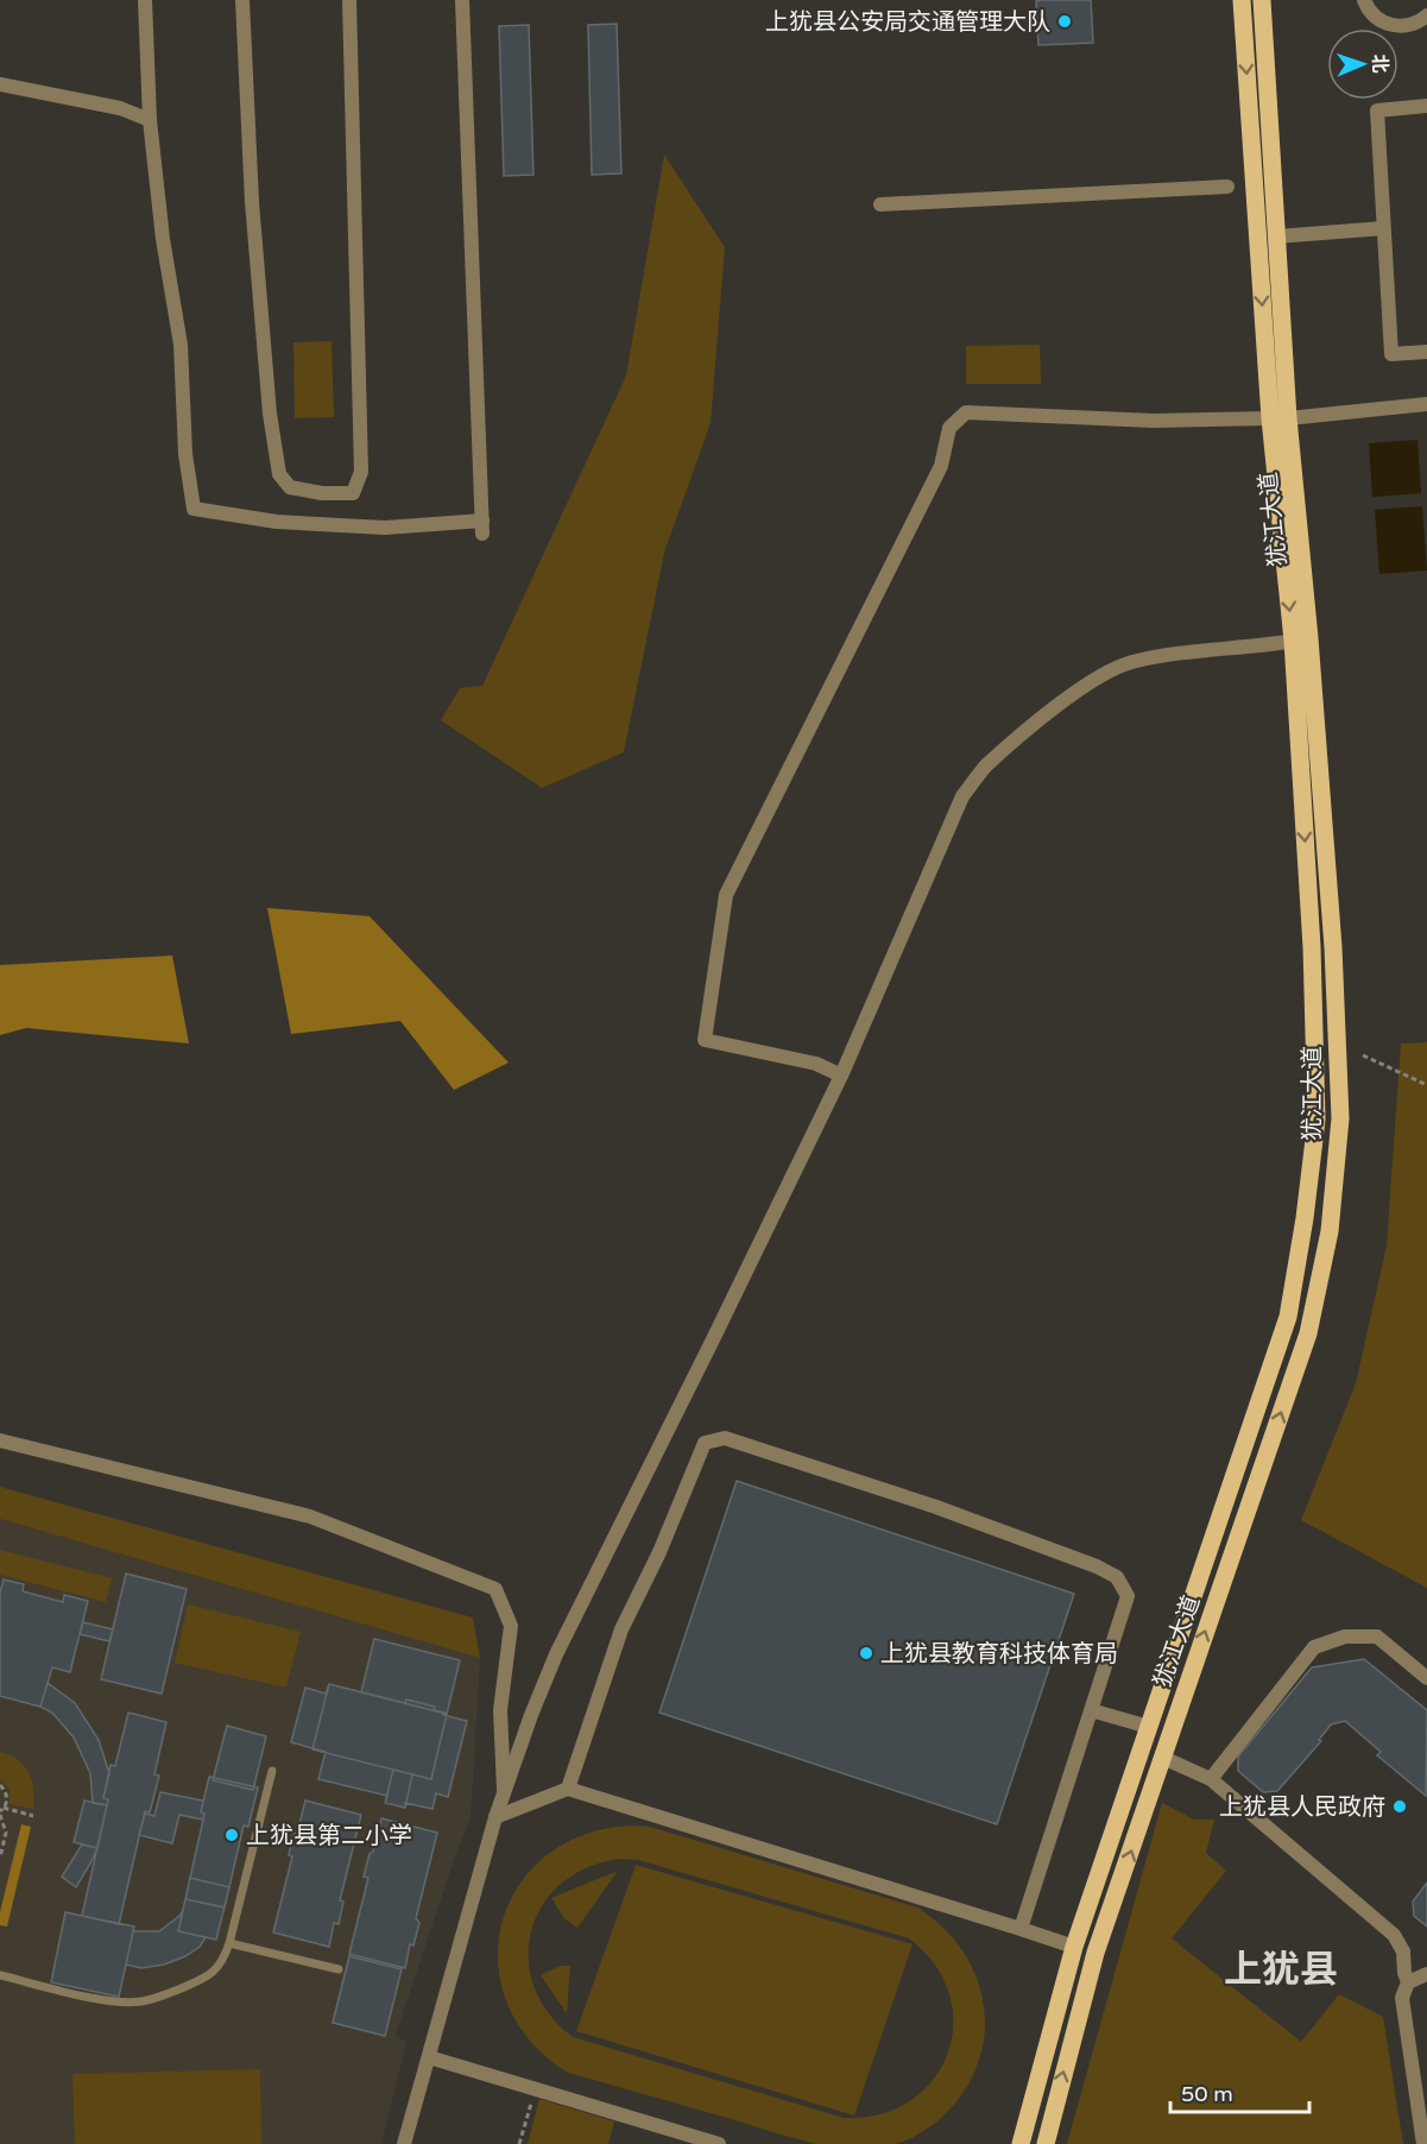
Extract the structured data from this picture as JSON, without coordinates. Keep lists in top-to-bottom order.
{
  "streets": {
    "main road": ["犹江大道"]
  },
  "districts": ["上犹县"],
  "places": [
    "上犹县公安局交通管理大队",
    "上犹县教育科技体育局",
    "上犹县人民政府",
    "上犹县第二小学"
  ],
  "scale_bar": "50 m",
  "north": "right"
}
